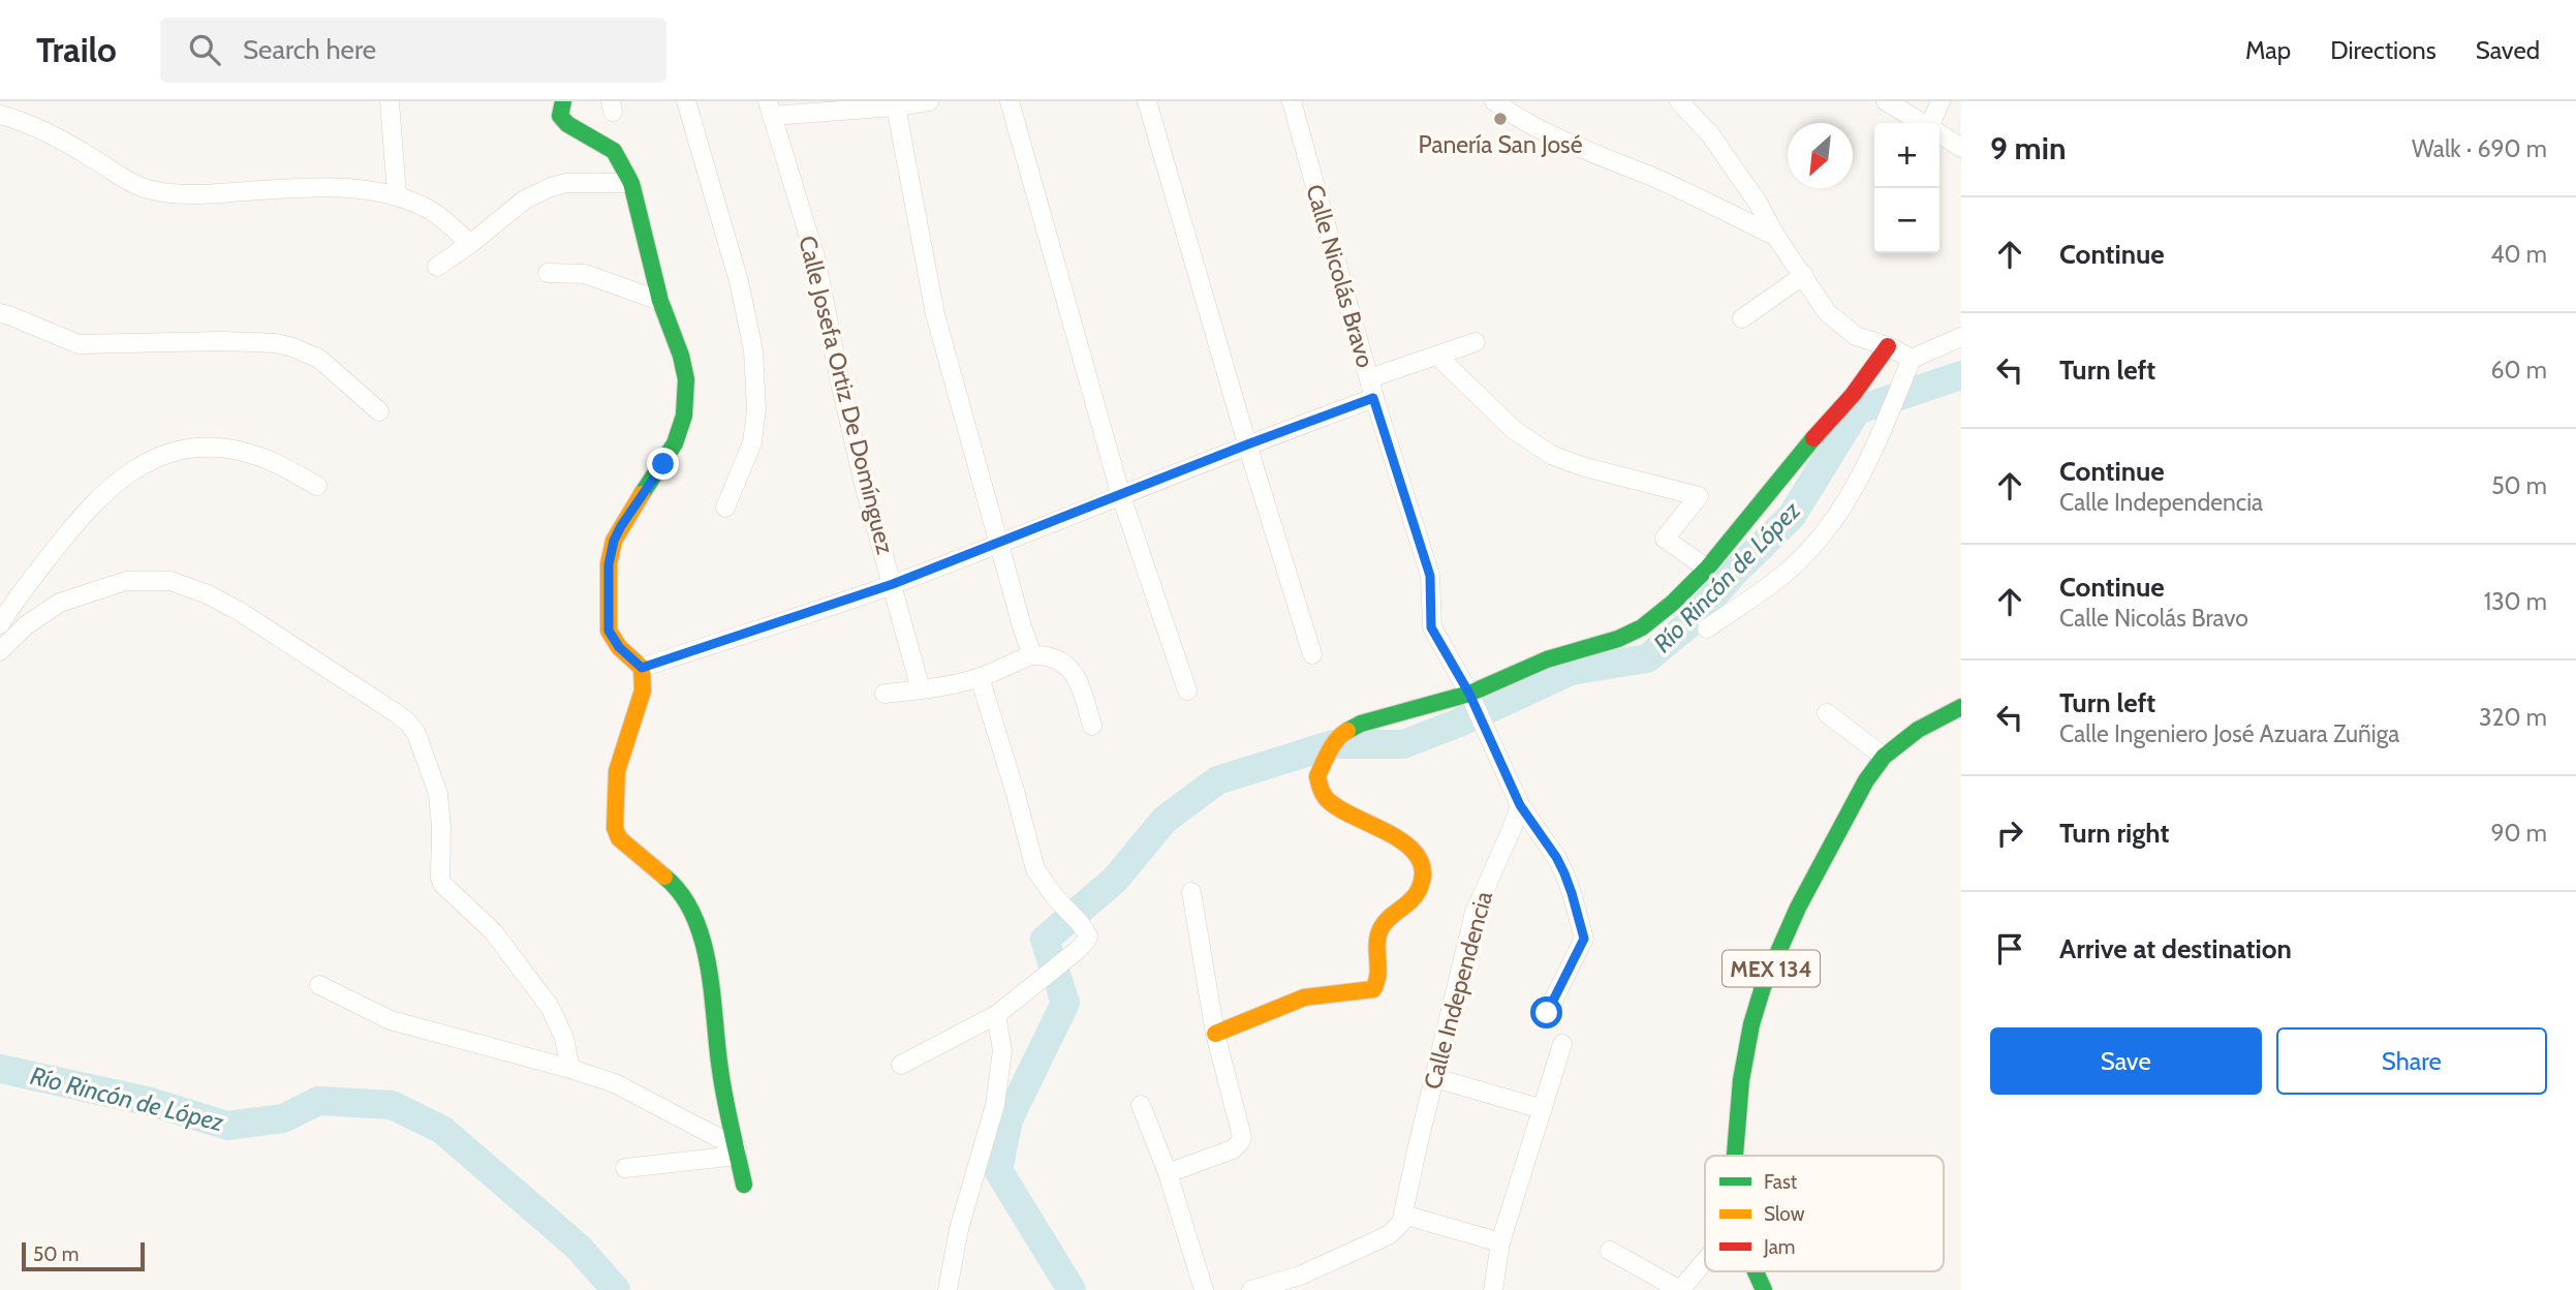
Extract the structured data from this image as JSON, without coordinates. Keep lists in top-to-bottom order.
{
  "streets": {
    "street": [
      "Calle Nicolás Bravo",
      "Calle Josefa Ortiz De Domínguez",
      "MEX 134",
      "Calle Independencia"
    ]
  },
  "water": ["Río Rincón de López"],
  "places": ["Panería San José"],
  "legend": ["Fast", "Slow", "Jam"],
  "scale_bar": "50 m",
  "north": "bottom left",
  "page": {
    "header": "Trailo",
    "search": "Search here",
    "nav": ["Map", "Directions", "Saved"],
    "heading": ["9 min", "Walk · 690 m"],
    "map_buttons": ["+", "−"],
    "list": [
      ["Continue", "40 m"],
      ["Turn left", "60 m"],
      ["Continue", "Calle Independencia", "50 m"],
      ["Continue", "Calle Nicolás Bravo", "130 m"],
      ["Turn left", "Calle Ingeniero José Azuara Zuñiga", "320 m"],
      ["Turn right", "90 m"],
      "Arrive at destination"
    ],
    "buttons": ["Save", "Share"],
    "scale": "50 m"
  }
}
